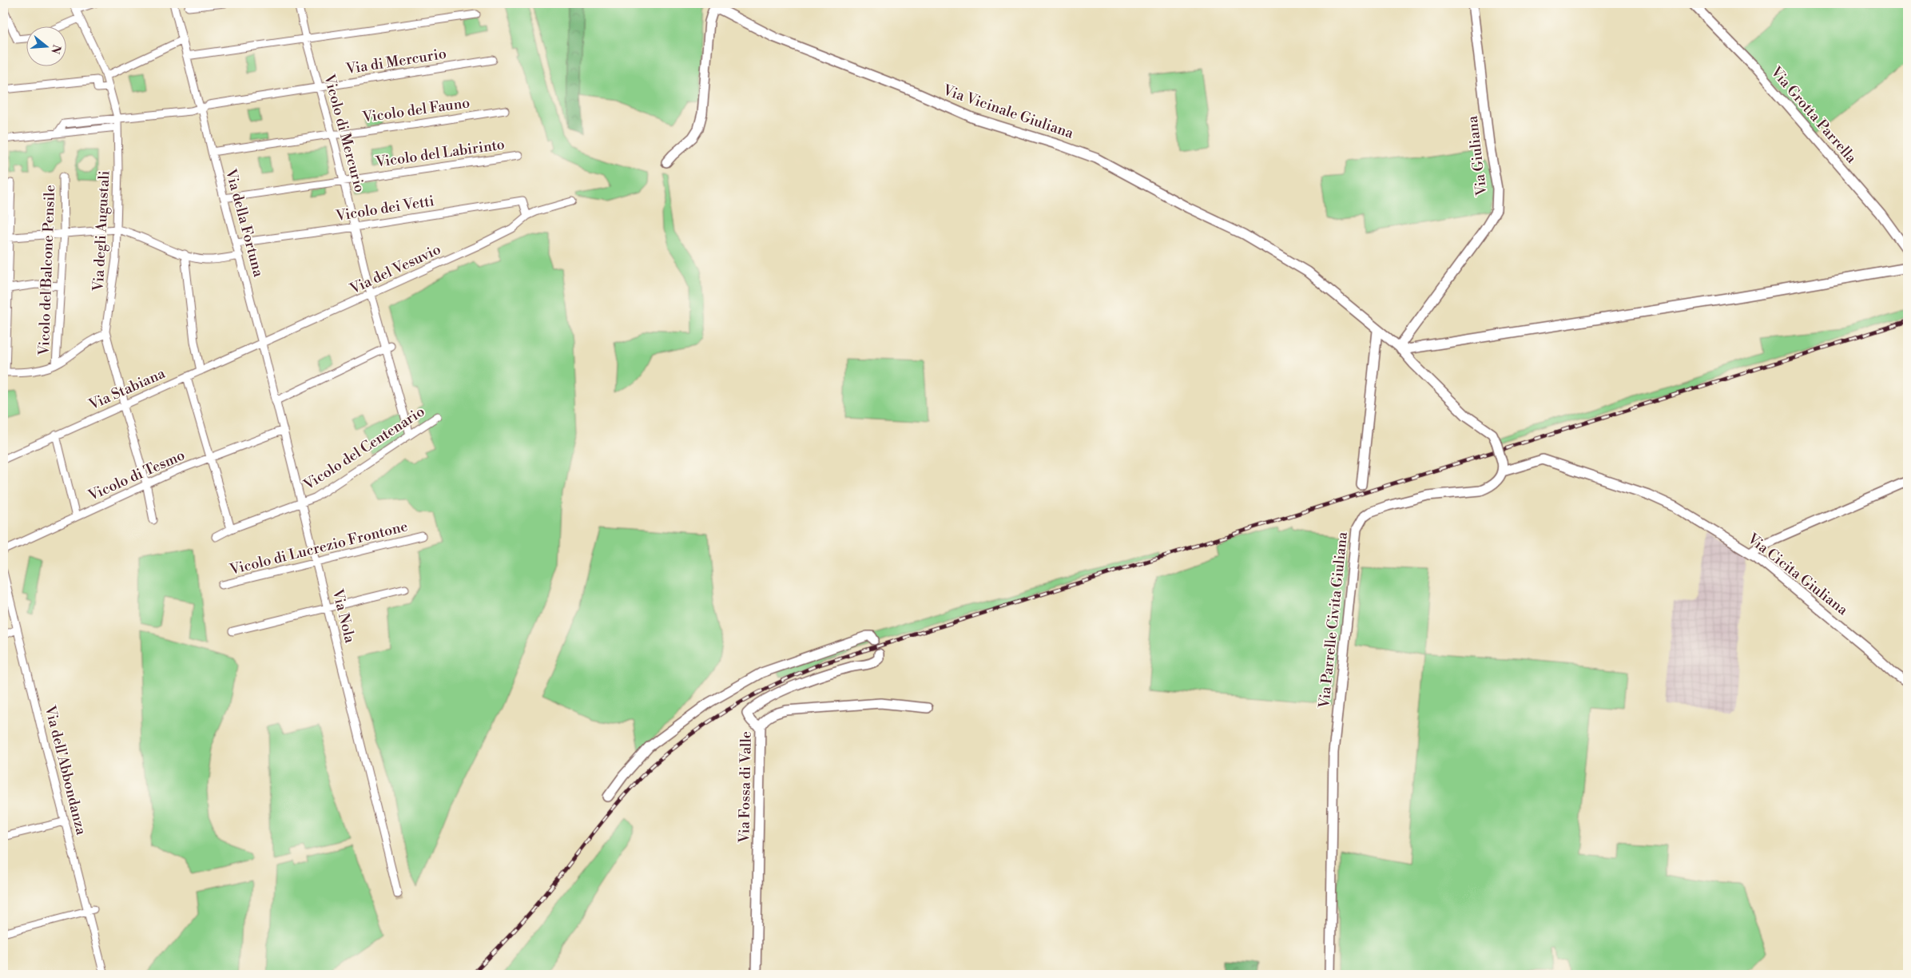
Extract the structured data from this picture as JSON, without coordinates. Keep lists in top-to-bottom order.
{
  "streets": {
    "street": [
      "Via di Mercurio",
      "Vicolo del Fauno",
      "Via Vicinale Giuliana",
      "Via Grotta Parrella",
      "Vicolo di Mercurio",
      "Vicolo del Labirinto",
      "Via Giuliana",
      "Vicolo dei Vetti",
      "Via della Fortuna",
      "Via degli Augustali",
      "Via del Vesuvio",
      "Vicolo del Balcone Pensile",
      "Via Stabiana",
      "Vicolo del Centenario",
      "Vicolo di Tesmo",
      "Vicolo di Lucrezio Frontone",
      "Via Cicita Giuliana",
      "Via Nola",
      "Via Parrelle Civita Giuliana",
      "Via dell'Abbondanza",
      "Via Fossa di Valle"
    ]
  },
  "crossings": [
    ["Via di Mercurio", "Vicolo di Mercurio"],
    ["Via di Mercurio", "Via della Fortuna"],
    ["Via di Mercurio", "Via degli Augustali"],
    ["Vicolo del Fauno", "Vicolo di Mercurio"],
    ["Vicolo del Fauno", "Via della Fortuna"],
    ["Via Vicinale Giuliana", "Via Giuliana"],
    ["Vicolo di Mercurio", "Vicolo del Labirinto"],
    ["Vicolo di Mercurio", "Vicolo dei Vetti"],
    ["Vicolo di Mercurio", "Via del Vesuvio"],
    ["Vicolo di Mercurio", "Vicolo del Centenario"],
    ["Vicolo del Labirinto", "Via della Fortuna"],
    ["Vicolo dei Vetti", "Via della Fortuna"],
    ["Vicolo dei Vetti", "Via del Vesuvio"],
    ["Via della Fortuna", "Via del Vesuvio"],
    ["Via della Fortuna", "Via Stabiana"],
    ["Via della Fortuna", "Via Nola"],
    ["Via degli Augustali", "Via Stabiana"],
    ["Via degli Augustali", "Vicolo di Tesmo"],
    ["Via del Vesuvio", "Via Stabiana"],
    ["Via del Vesuvio", "Via Nola"],
    ["Via Stabiana", "Via Nola"],
    ["Vicolo del Centenario", "Via Nola"],
    ["Vicolo di Tesmo", "Via Nola"],
    ["Vicolo di Lucrezio Frontone", "Via Nola"],
    ["Via Cicita Giuliana", "Via Parrelle Civita Giuliana"]
  ],
  "north": "right"
}
